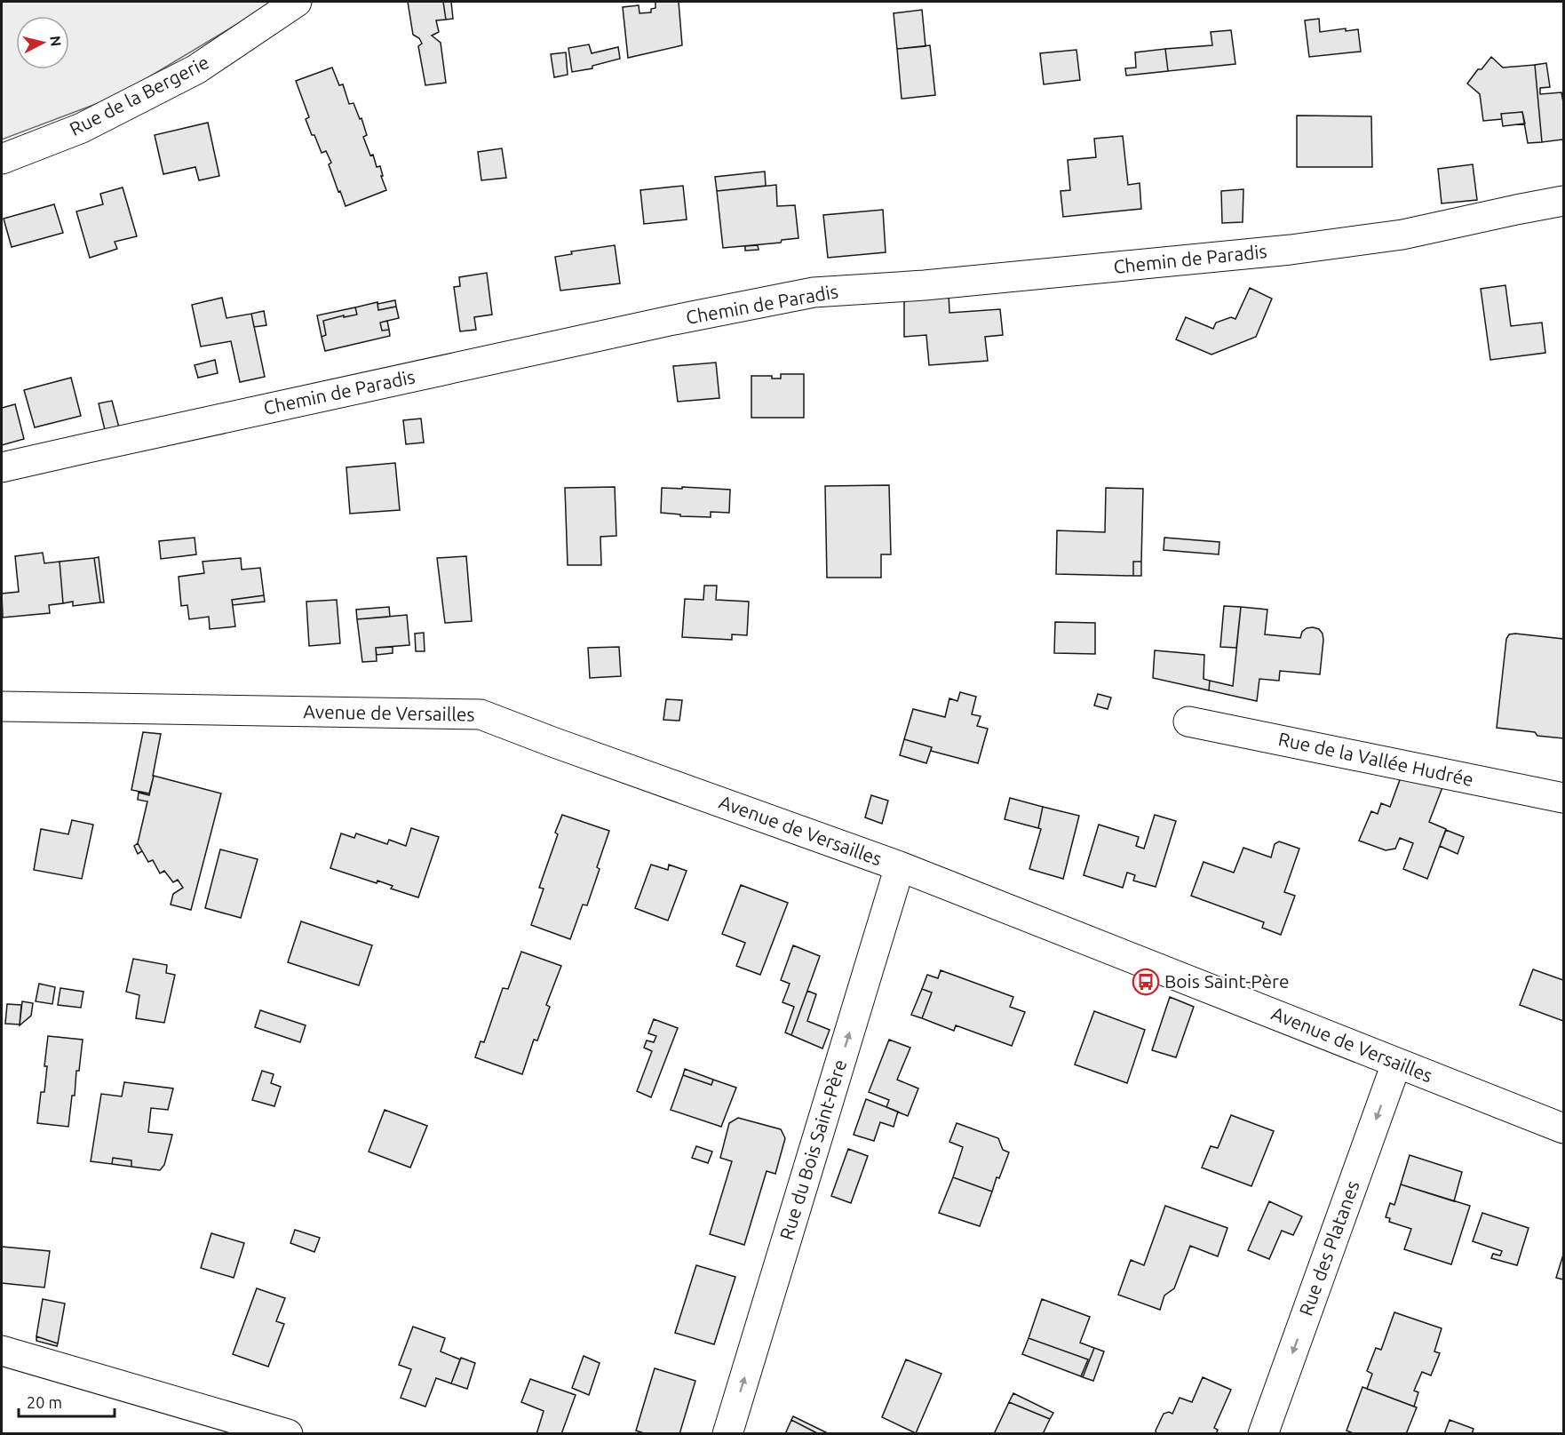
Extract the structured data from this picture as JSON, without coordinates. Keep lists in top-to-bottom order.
{
  "streets": {
    "street": [
      "Rue de la Bergerie",
      "Chemin de Paradis",
      "Avenue de Versailles",
      "Rue de la Vallée Hudrée",
      "Rue du Bois Saint-Père",
      "Rue des Platanes"
    ]
  },
  "crossings": [
    ["Avenue de Versailles", "Rue du Bois Saint-Père"],
    ["Avenue de Versailles", "Rue des Platanes"]
  ],
  "one_way": ["Rue du Bois Saint-Père", "Rue des Platanes"],
  "places": {
    "bus stop": ["Bois Saint-Père"]
  },
  "scale_bar": "20 m",
  "north": "right"
}
